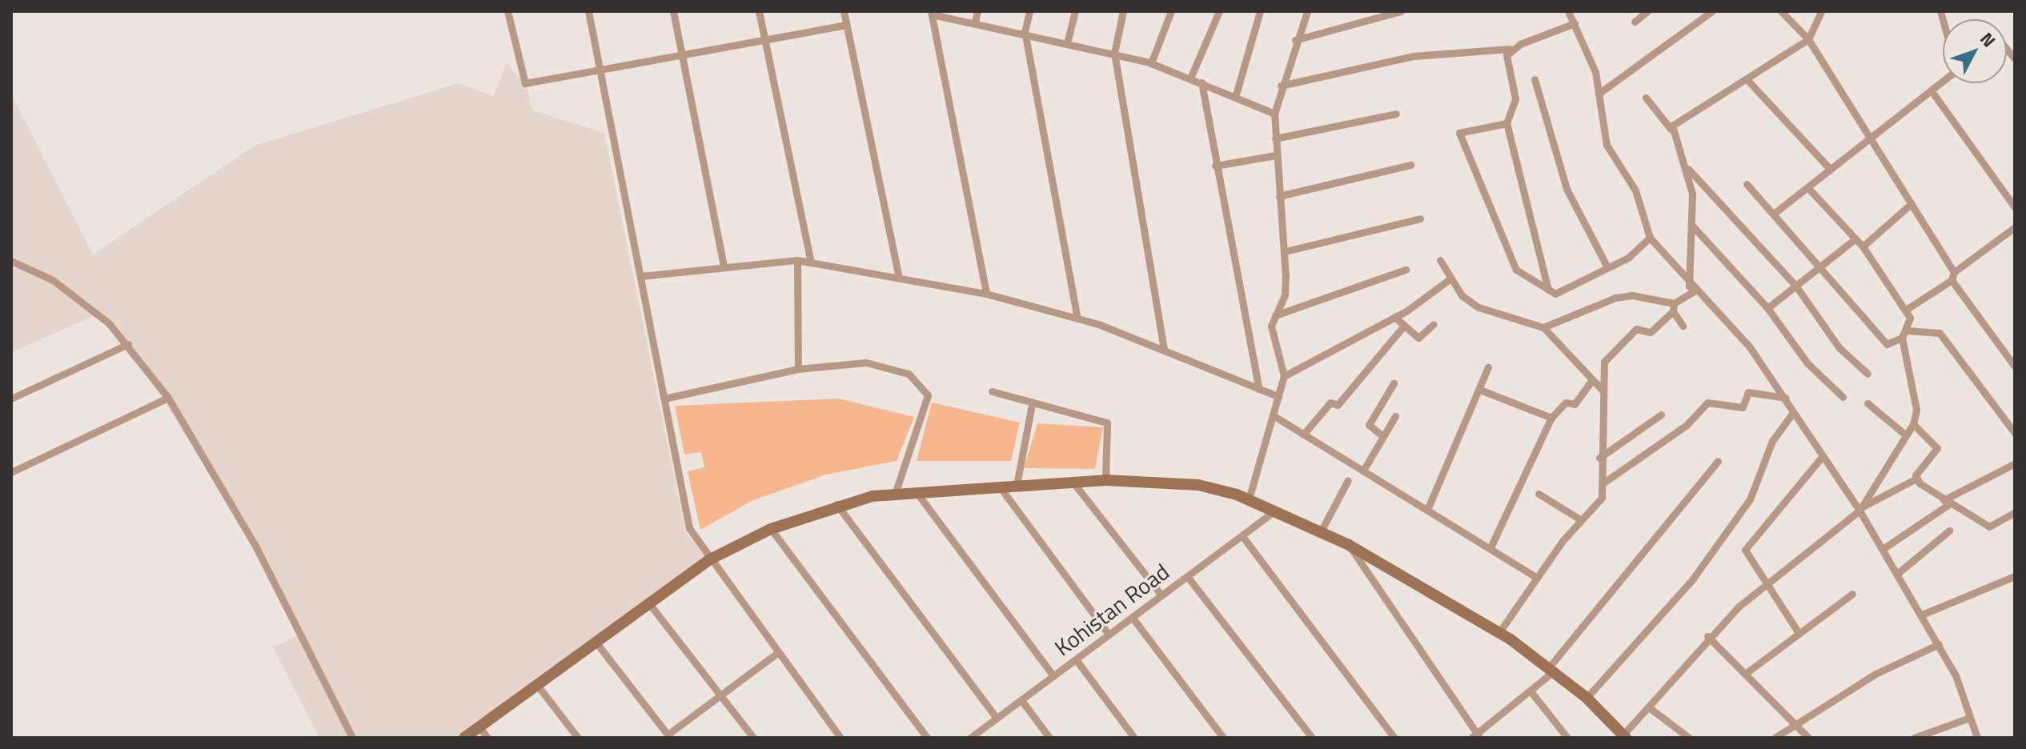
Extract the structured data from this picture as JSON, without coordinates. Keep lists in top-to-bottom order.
{
  "streets": {
    "street": ["Kohistan Road"]
  },
  "north": "top right"
}
